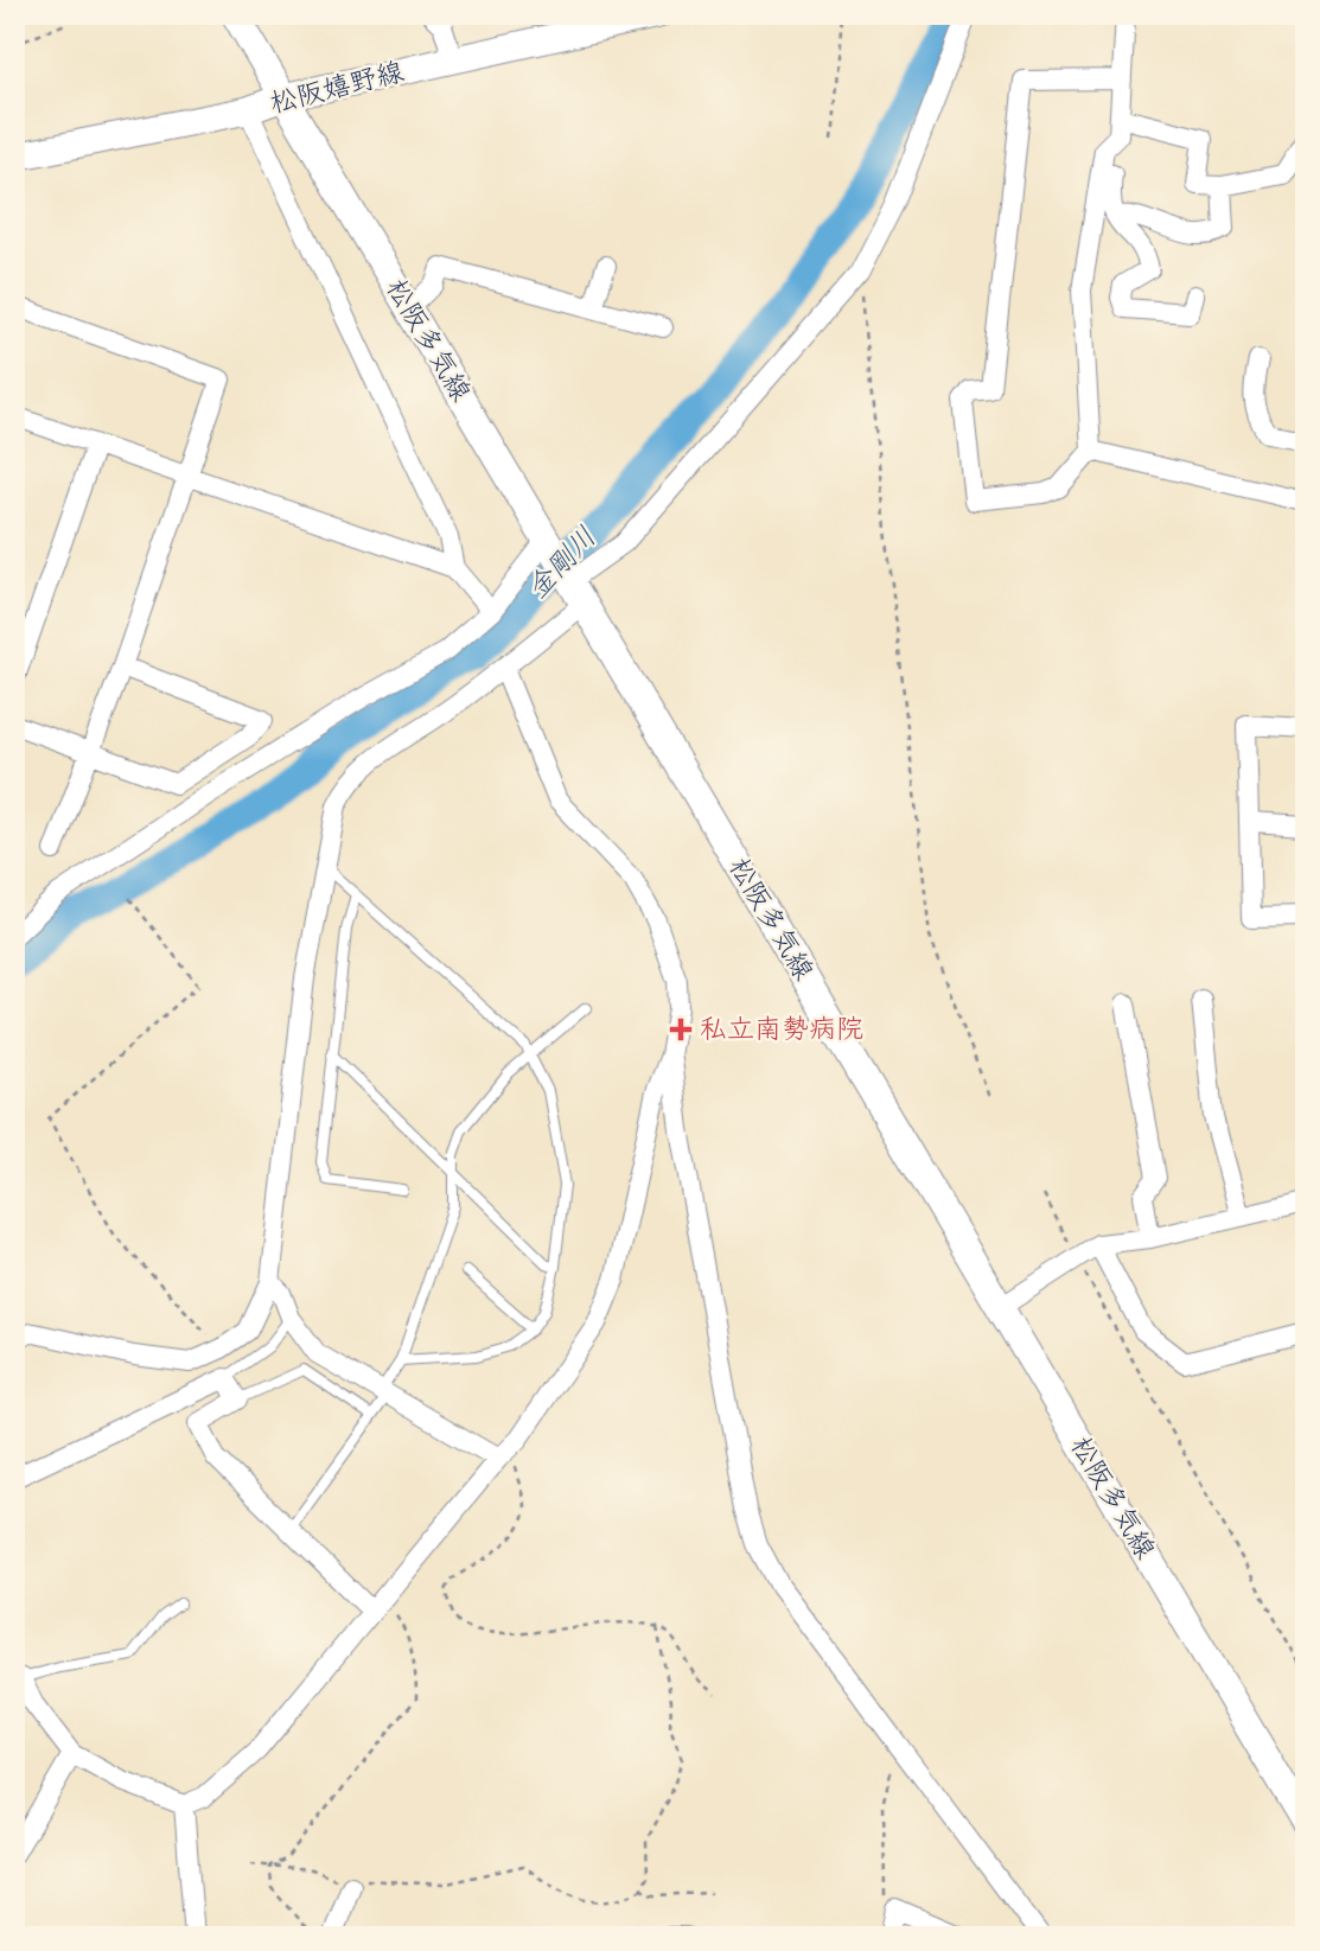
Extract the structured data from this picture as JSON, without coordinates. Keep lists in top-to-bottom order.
{
  "streets": {
    "main road": ["松阪嬉野線", "松阪多気線"]
  },
  "crossings": [
    ["松阪嬉野線", "松阪多気線"]
  ],
  "water": ["金剛川"],
  "places": {
    "health": ["私立南勢病院"]
  }
}
